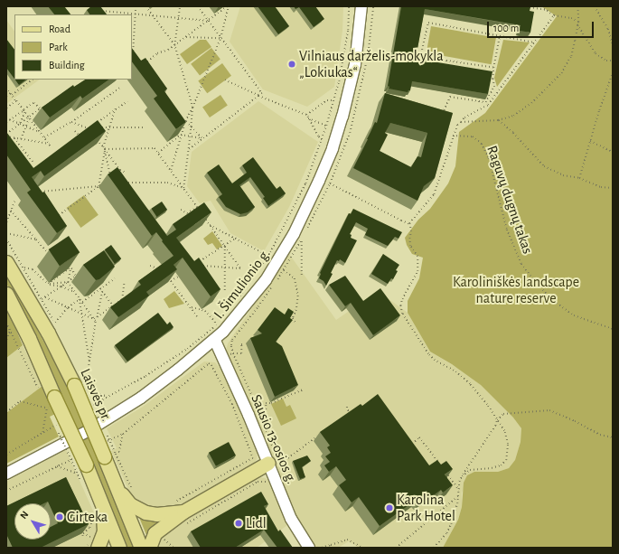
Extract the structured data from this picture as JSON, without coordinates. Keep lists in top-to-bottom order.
{
  "streets": {
    "main road": ["Laisvės pr."],
    "street": ["I. Šimulionio g.", "Sausio 13-osios g."],
    "path": ["Raguvų dugnų takas"]
  },
  "crossings": [
    ["I. Šimulionio g.", "Sausio 13-osios g."]
  ],
  "parks": ["Karoliniškės landscape nature reserve"],
  "places": [
    "Vilniaus darželis-mokykla „Lokiukas“",
    "Karolina Park Hotel",
    "Girteka",
    "Lidl"
  ],
  "legend": ["Road", "Park", "Building"],
  "scale_bar": "100 m",
  "north": "top left"
}
